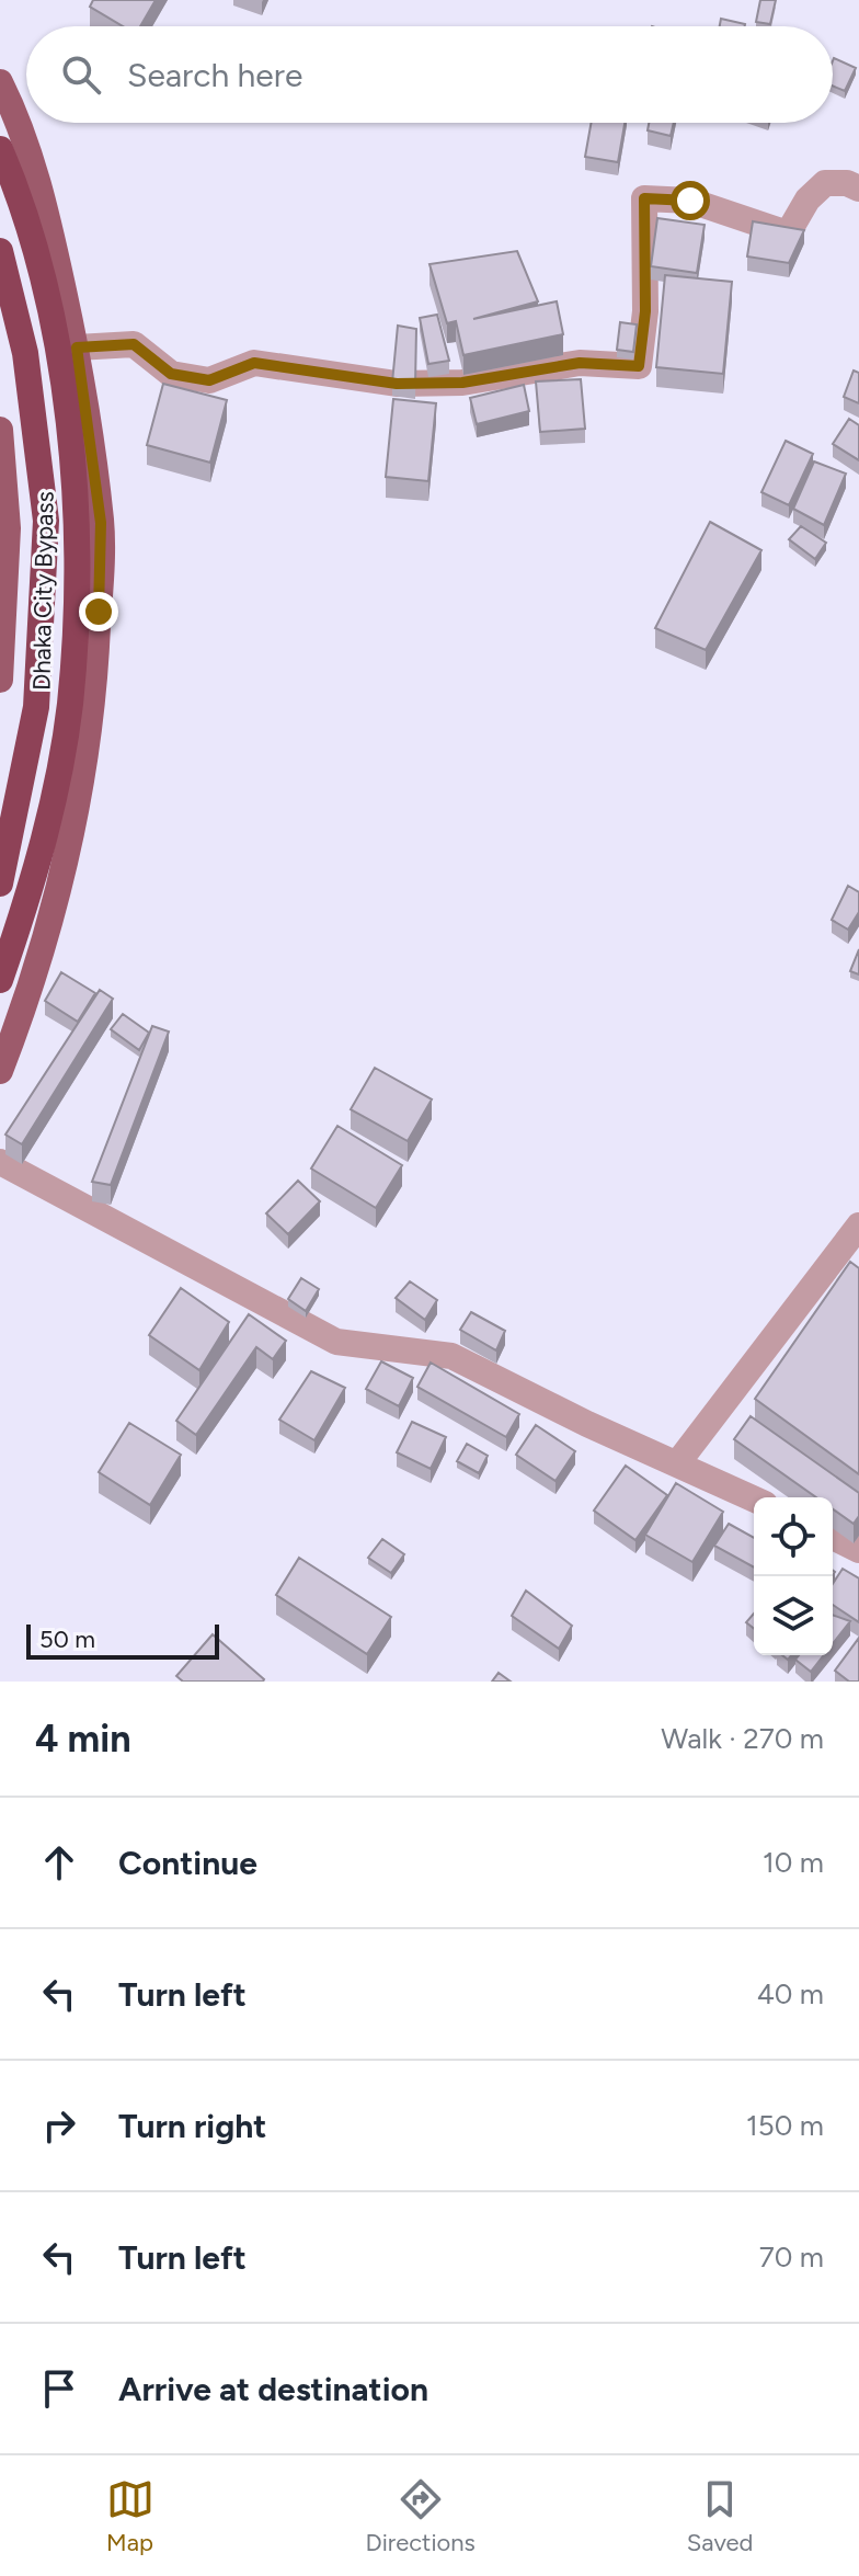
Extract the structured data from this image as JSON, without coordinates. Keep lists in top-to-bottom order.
{
  "streets": {
    "highway": ["Dhaka City Bypass"]
  },
  "scale_bar": "50 m",
  "page": {
    "search": "Search here",
    "scale": "50 m",
    "heading": ["4 min", "Walk · 270 m"],
    "list": [
      ["Continue", "10 m"],
      ["Turn left", "40 m"],
      ["Turn right", "150 m"],
      ["Turn left", "70 m"],
      "Arrive at destination"
    ],
    "nav": ["Map", "Directions", "Saved"]
  }
}
